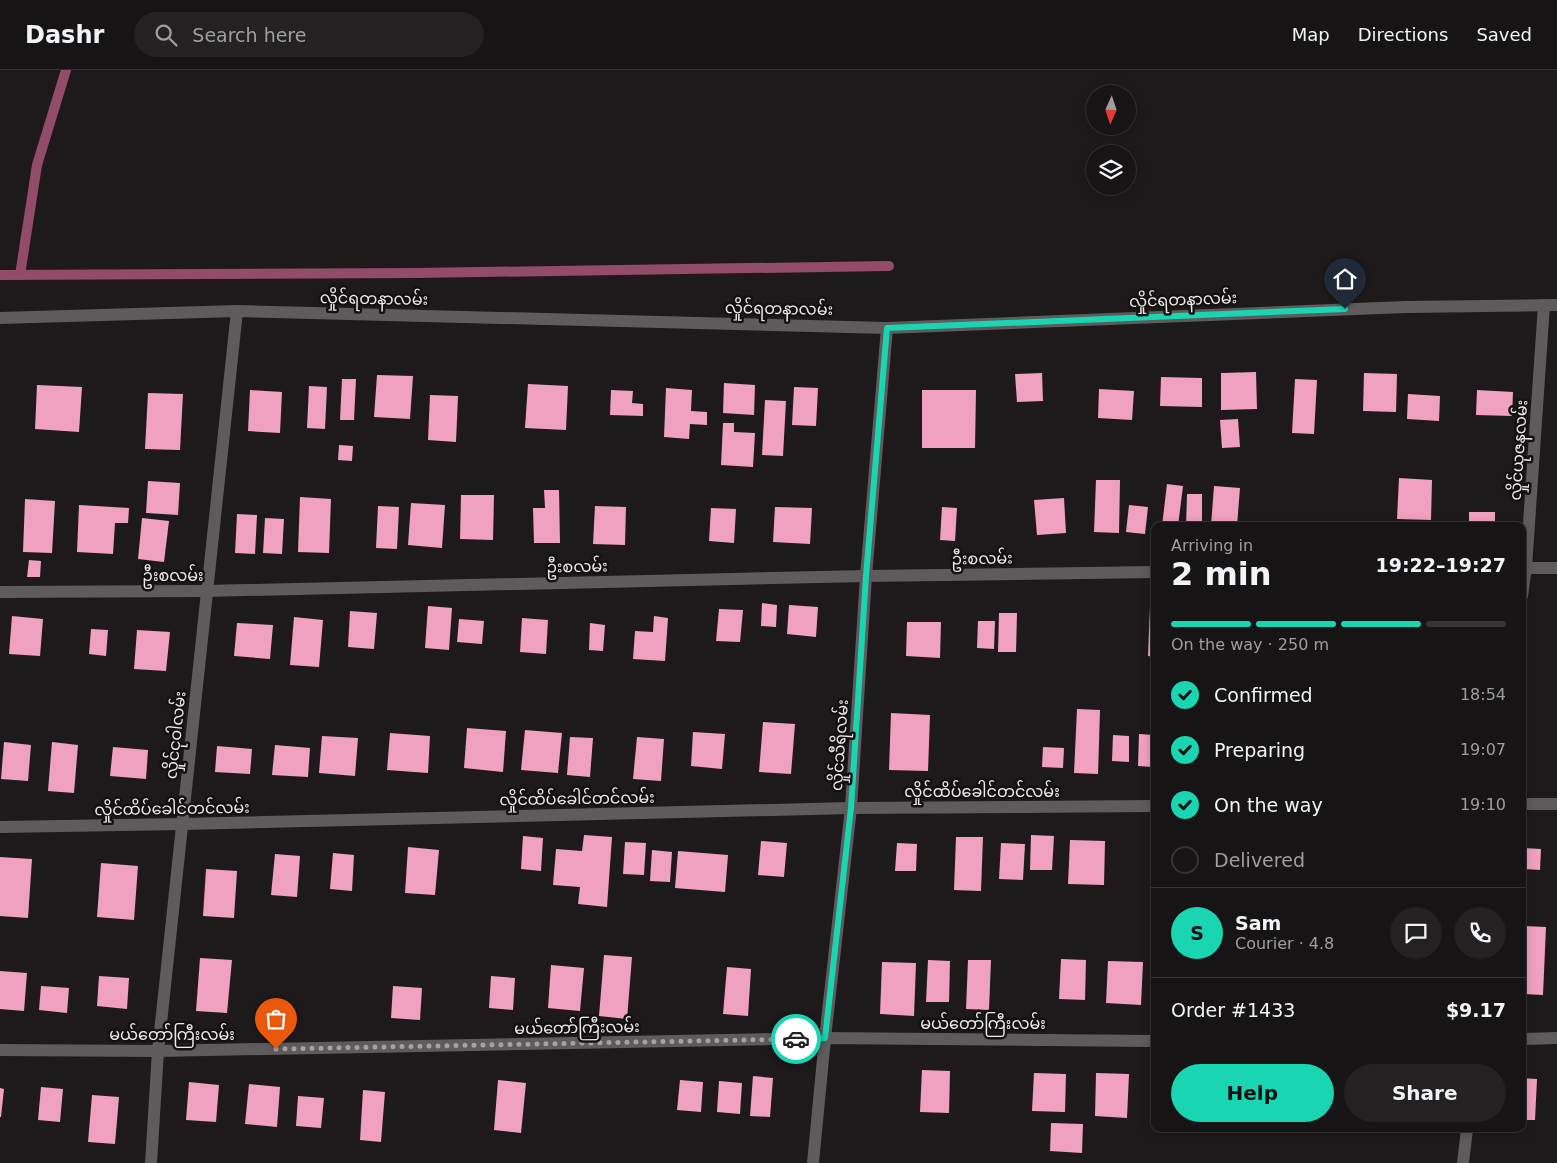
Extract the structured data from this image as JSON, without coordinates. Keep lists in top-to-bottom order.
{
  "streets": {
    "street": [
      "လှိုင်ရတနာလမ်း",
      "လှိုင်ယုဇနလမ်း",
      "ဦးစလမ်း",
      "လှိုင်ငုဝါလမ်း",
      "လှိုင်သီရိလမ်း",
      "လှိုင်ထိပ်ခေါင်တင်လမ်း",
      "မယ်တော်ကြီးလမ်း"
    ]
  },
  "crossings": [
    ["လှိုင်ရတနာလမ်း", "လှိုင်ယုဇနလမ်း"],
    ["လှိုင်ရတနာလမ်း", "လှိုင်ငုဝါလမ်း"],
    ["လှိုင်ရတနာလမ်း", "လှိုင်သီရိလမ်း"],
    ["ဦးစလမ်း", "လှိုင်ငုဝါလမ်း"],
    ["ဦးစလမ်း", "လှိုင်သီရိလမ်း"],
    ["လှိုင်ငုဝါလမ်း", "လှိုင်ထိပ်ခေါင်တင်လမ်း"],
    ["လှိုင်ငုဝါလမ်း", "မယ်တော်ကြီးလမ်း"],
    ["လှိုင်သီရိလမ်း", "လှိုင်ထိပ်ခေါင်တင်လမ်း"],
    ["လှိုင်သီရိလမ်း", "မယ်တော်ကြီးလမ်း"]
  ],
  "north": "bottom",
  "page": {
    "header": "Dashr",
    "search": "Search here",
    "nav": ["Map", "Directions", "Saved"],
    "heading": ["2 min", "Arriving in", "19:22–19:27"],
    "panel": [
      "Sam",
      "Courier · 4.8",
      "Order #1433",
      "$9.17"
    ],
    "bar": "On the way · 250 m",
    "list": [
      ["Confirmed", "18:54"],
      ["Preparing", "19:07"],
      ["On the way", "19:10"],
      "Delivered"
    ],
    "round": "S",
    "buttons": ["Help", "Share"]
  }
}
